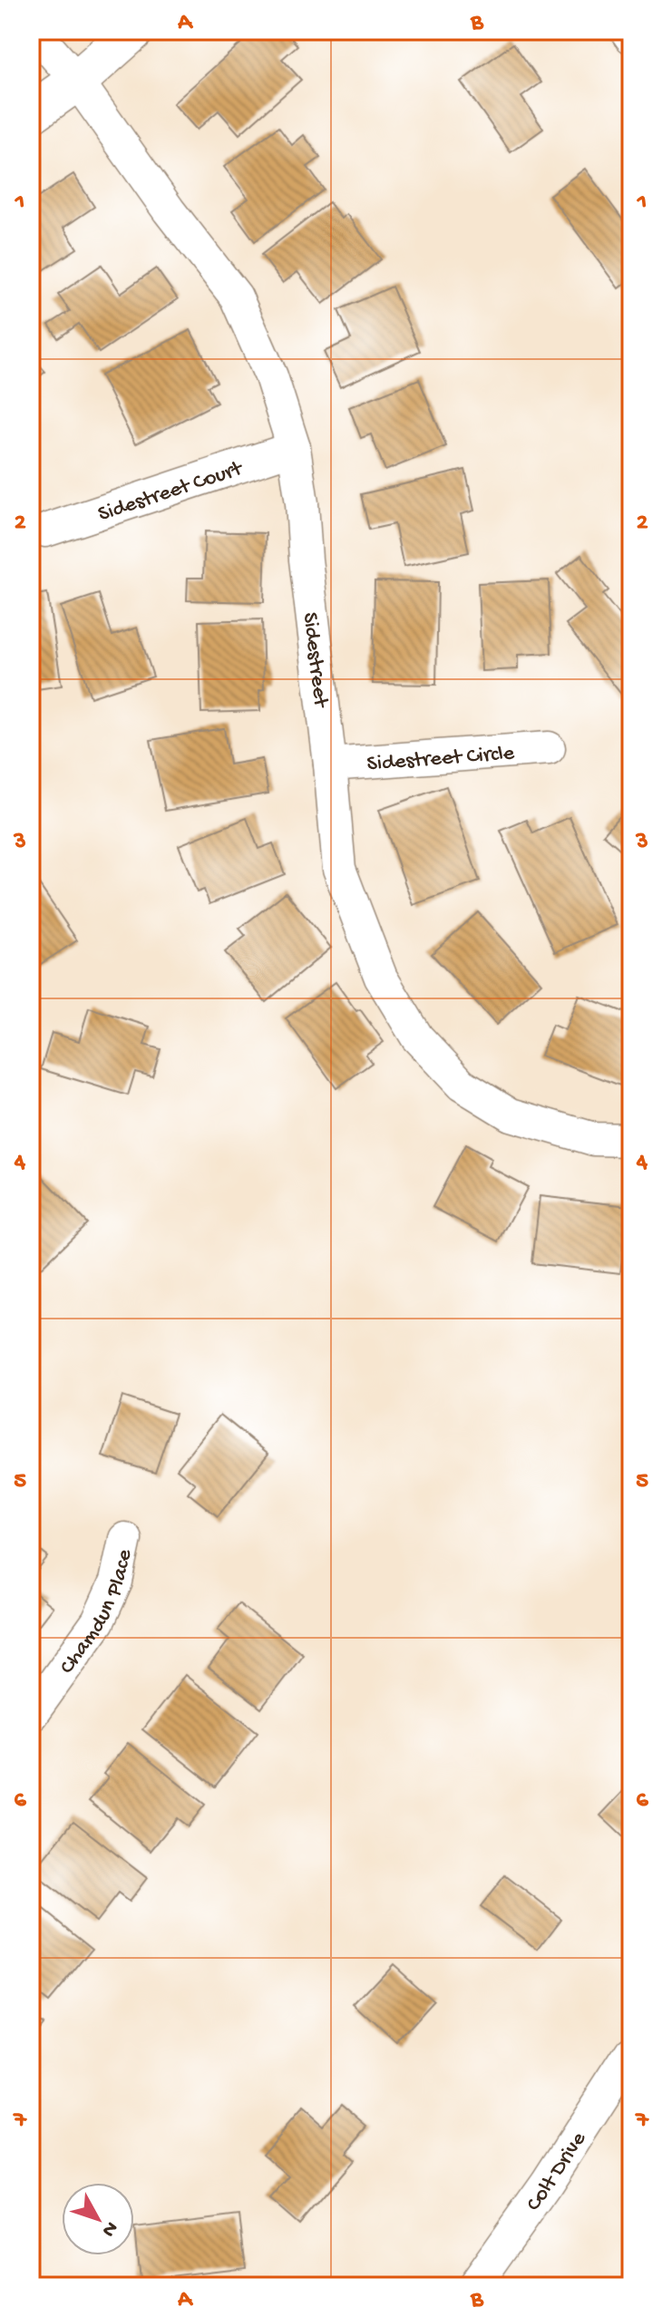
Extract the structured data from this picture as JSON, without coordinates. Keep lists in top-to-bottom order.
{
  "streets": {
    "street": [
      "Sidestreet Court",
      "Sidestreet",
      "Sidestreet Circle",
      "Chamdun Place",
      "Colt Drive"
    ]
  },
  "crossings": [
    ["Sidestreet Court", "Sidestreet"],
    ["Sidestreet", "Sidestreet Circle"]
  ],
  "north": "bottom right",
  "grid": {
    "columns": ["A", "B"],
    "rows": [
      "1",
      "2",
      "3",
      "4",
      "5",
      "6",
      "7"
    ]
  }
}
